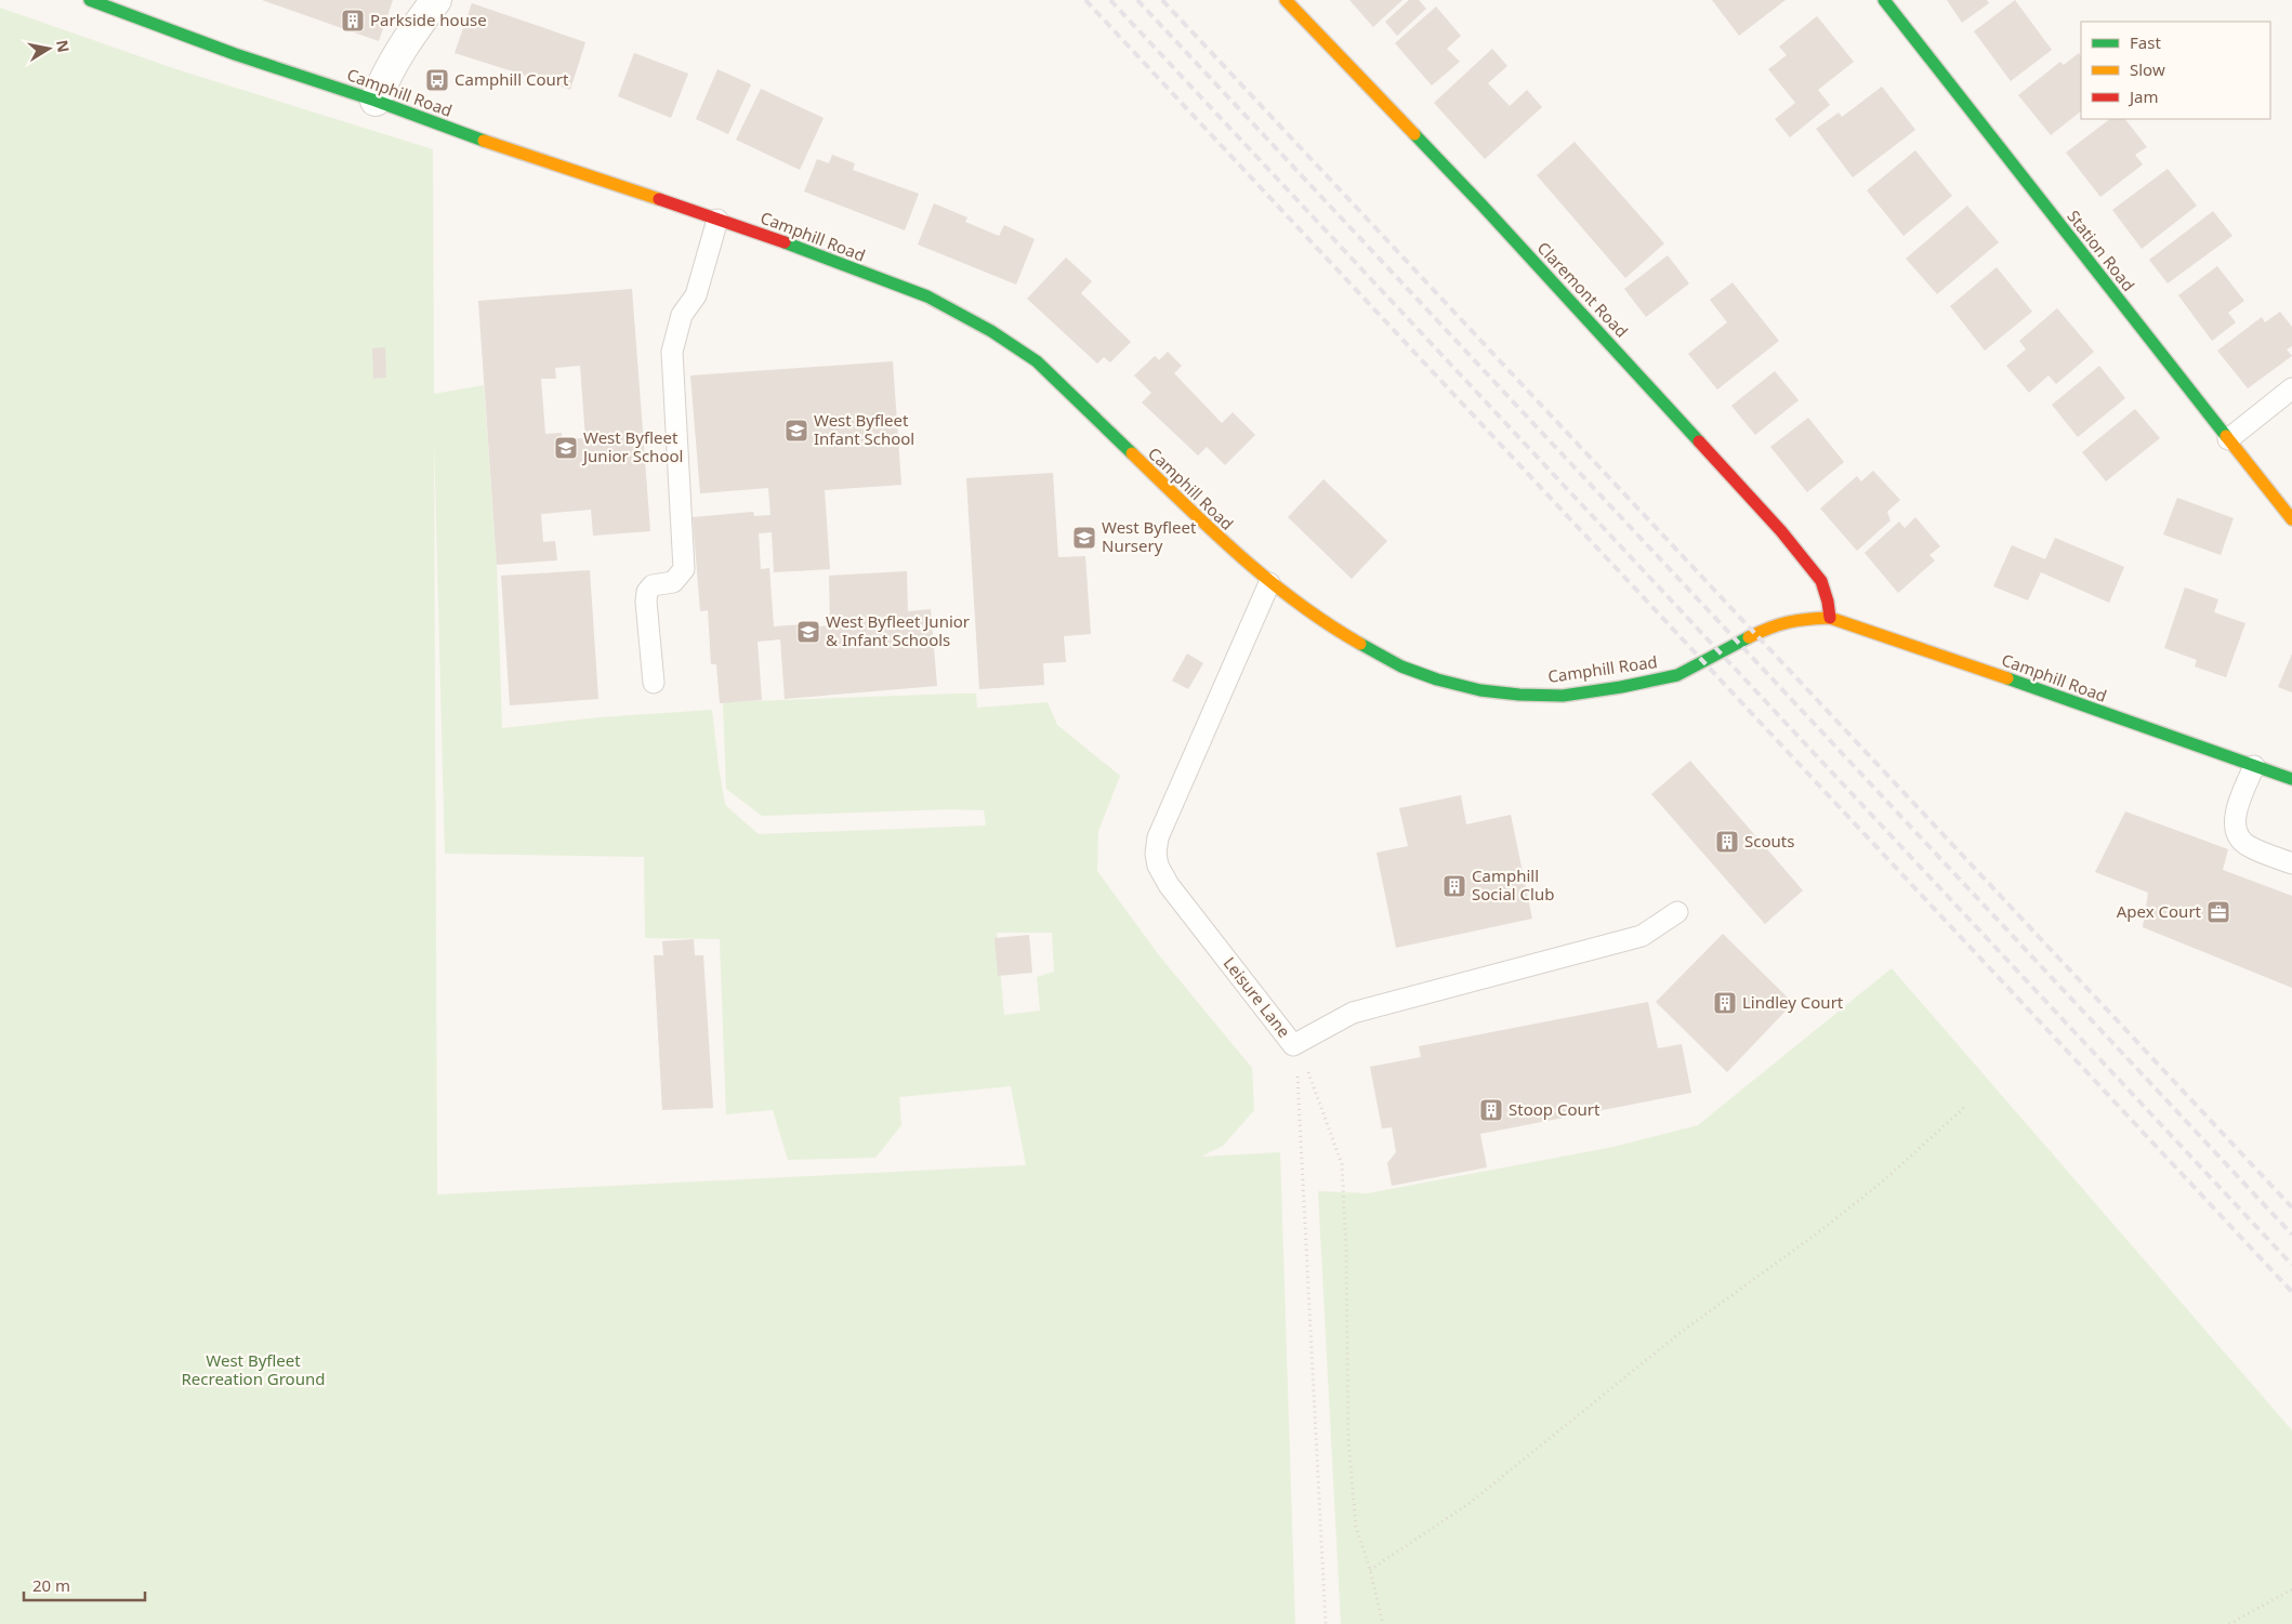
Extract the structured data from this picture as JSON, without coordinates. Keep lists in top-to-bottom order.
{
  "streets": {
    "street": ["Camphill Road", "Station Road", "Claremont Road"],
    "lane": ["Leisure Lane"]
  },
  "crossings": [
    ["Camphill Road", "Claremont Road"],
    ["Camphill Road", "Leisure Lane"]
  ],
  "parks": ["West Byfleet Recreation Ground"],
  "places": {
    "building": [
      "Parkside house",
      "Scouts",
      "Camphill Social Club",
      "Lindley Court",
      "Stoop Court"
    ],
    "bus stop": ["Camphill Court"],
    "school or university": [
      "West Byfleet Infant School",
      "West Byfleet Junior School",
      "West Byfleet Nursery",
      "West Byfleet Junior & Infant Schools"
    ],
    "office": ["Apex Court"]
  },
  "legend": ["Fast", "Slow", "Jam"],
  "scale_bar": "20 m",
  "north": "right"
}
